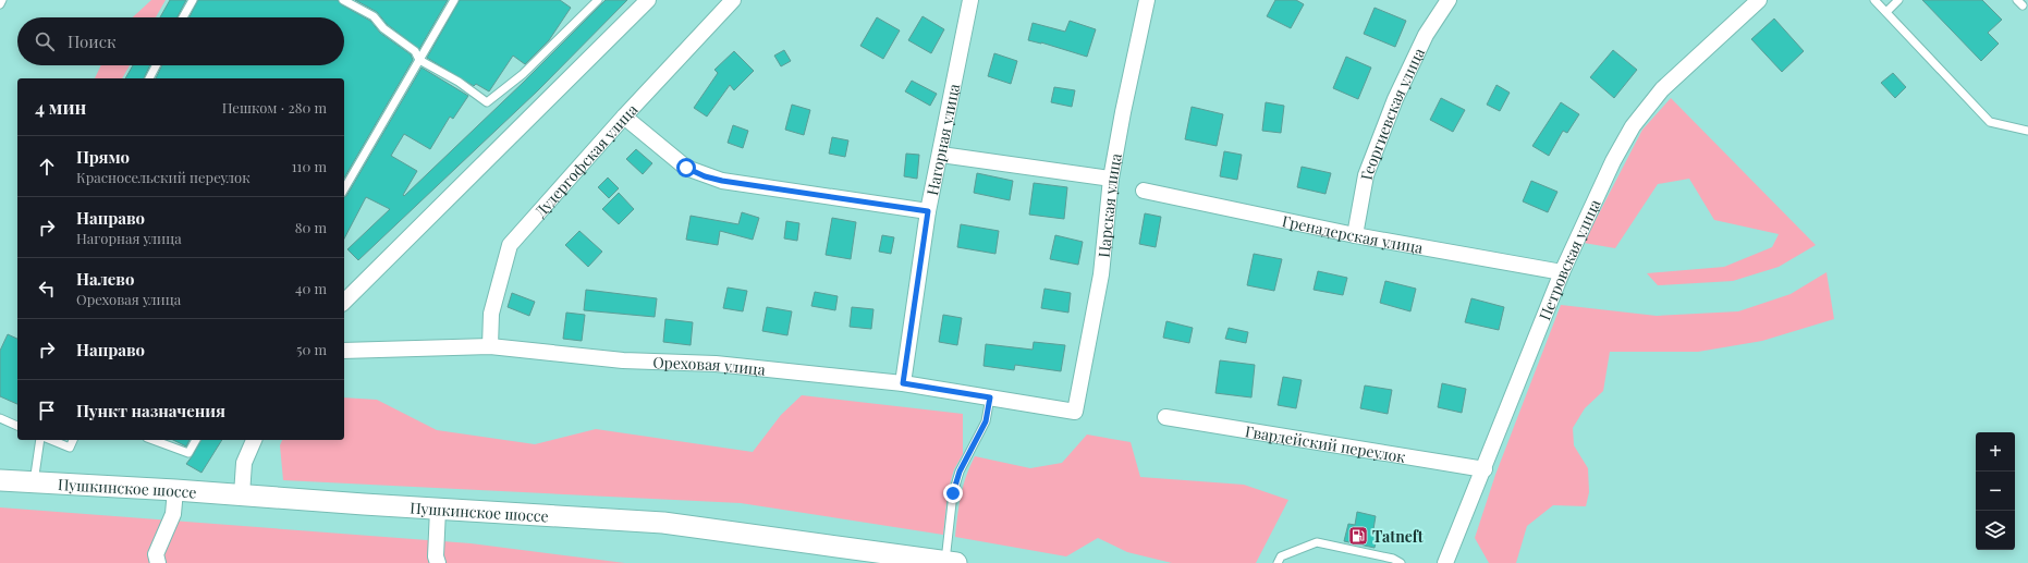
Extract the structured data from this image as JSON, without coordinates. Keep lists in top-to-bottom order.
{
  "streets": {
    "main road": ["Пушкинское шоссе"],
    "street": [
      "Георгиевская улица",
      "Нагорная улица",
      "Дудергофская улица",
      "Царская улица",
      "Гренадерская улица",
      "Петровская улица",
      "Ореховая улица",
      "Гвардейский переулок"
    ]
  },
  "crossings": [
    ["Георгиевская улица", "Гренадерская улица"],
    ["Нагорная улица", "Ореховая улица"],
    ["Дудергофская улица", "Ореховая улица"],
    ["Царская улица", "Ореховая улица"],
    ["Гренадерская улица", "Петровская улица"],
    ["Петровская улица", "Гвардейский переулок"]
  ],
  "places": {
    "fuel station": ["Tatneft"]
  },
  "page": {
    "search": "Поиск",
    "heading": ["4 мин", "Пешком · 280 m"],
    "list": [
      ["Прямо", "Красносельский переулок", "110 m"],
      ["Направо", "Нагорная улица", "80 m"],
      ["Налево", "Ореховая улица", "40 m"],
      ["Направо", "50 m"],
      "Пункт назначения"
    ],
    "map_buttons": ["+", "−"]
  }
}
